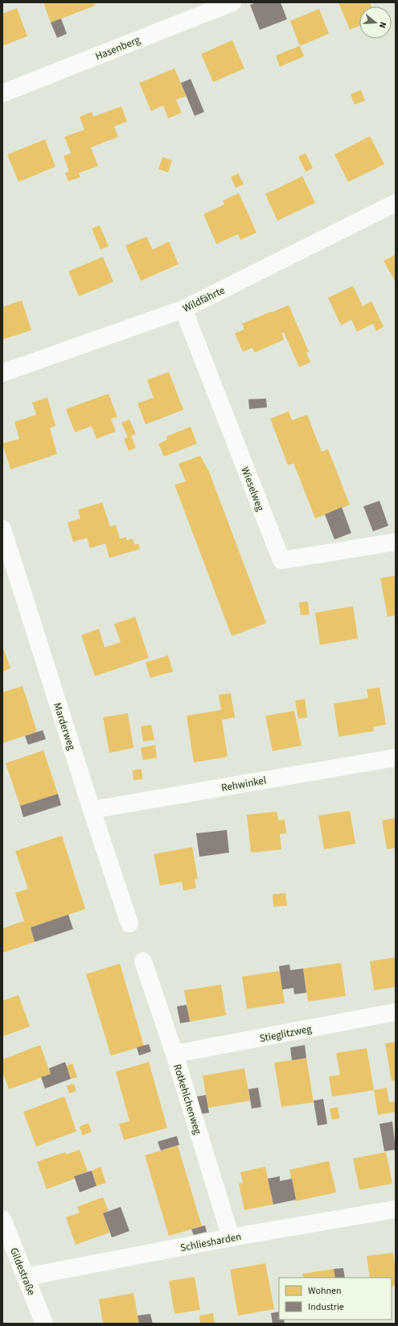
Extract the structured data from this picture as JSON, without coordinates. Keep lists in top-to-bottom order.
{
  "streets": {
    "street": [
      "Hasenberg",
      "Wildfährte",
      "Wieselweg",
      "Marderweg",
      "Rehwinkel",
      "Stieglitzweg",
      "Rotkehlchenweg",
      "Schliesharden",
      "Gildestraße"
    ]
  },
  "crossings": [
    ["Wildfährte", "Wieselweg"],
    ["Marderweg", "Rehwinkel"],
    ["Stieglitzweg", "Rotkehlchenweg"],
    ["Rotkehlchenweg", "Schliesharden"],
    ["Schliesharden", "Gildestraße"]
  ],
  "legend": ["Wohnen", "Industrie"],
  "north": "right"
}
